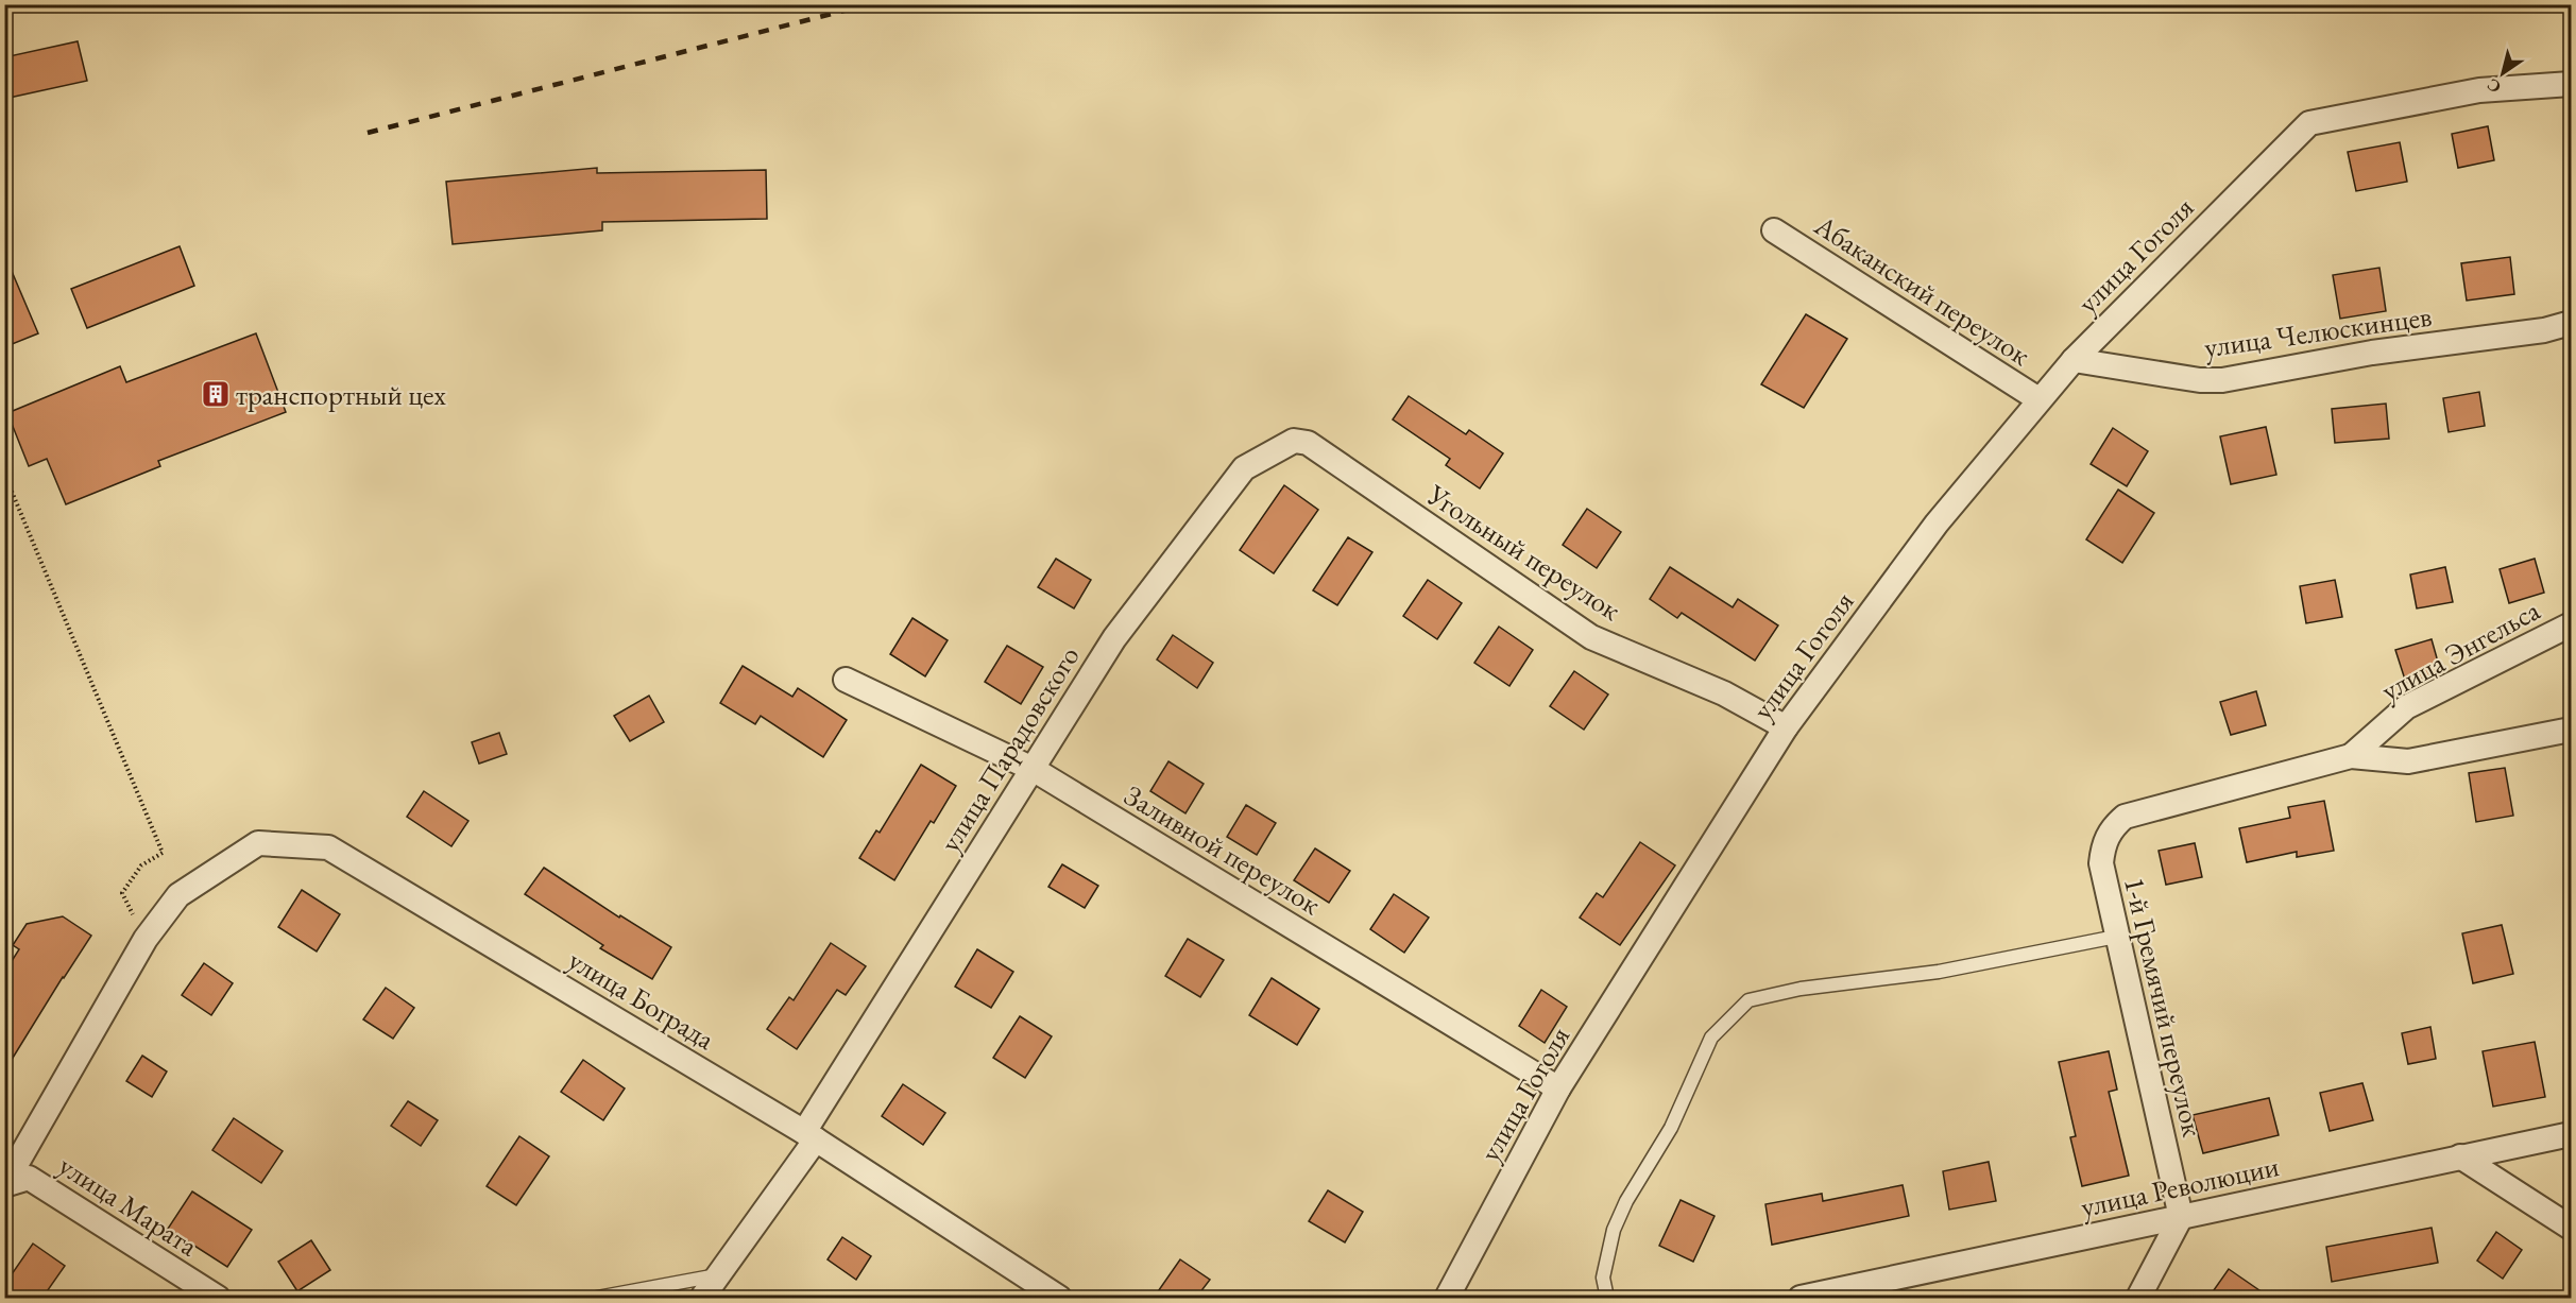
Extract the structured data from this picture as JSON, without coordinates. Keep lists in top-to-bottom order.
{
  "streets": {
    "street": [
      "улица Гоголя",
      "Абаканский переулок",
      "улица Челюскинцев",
      "Угольный переулок",
      "улица Энгельса",
      "улица Парадовского",
      "Заливной переулок",
      "улица Бограда",
      "1-й Гремячий переулок",
      "улица Революции",
      "улица Марата"
    ]
  },
  "crossings": [
    ["улица Гоголя", "Абаканский переулок"],
    ["улица Гоголя", "улица Челюскинцев"],
    ["улица Гоголя", "Угольный переулок"],
    ["улица Гоголя", "Заливной переулок"],
    ["Угольный переулок", "улица Парадовского"],
    ["улица Энгельса", "1-й Гремячий переулок"],
    ["улица Парадовского", "Заливной переулок"],
    ["улица Парадовского", "улица Бограда"],
    ["улица Бограда", "улица Марата"],
    ["1-й Гремячий переулок", "улица Революции"]
  ],
  "places": {
    "building": ["транспортный цех"]
  },
  "north": "bottom left"
}
